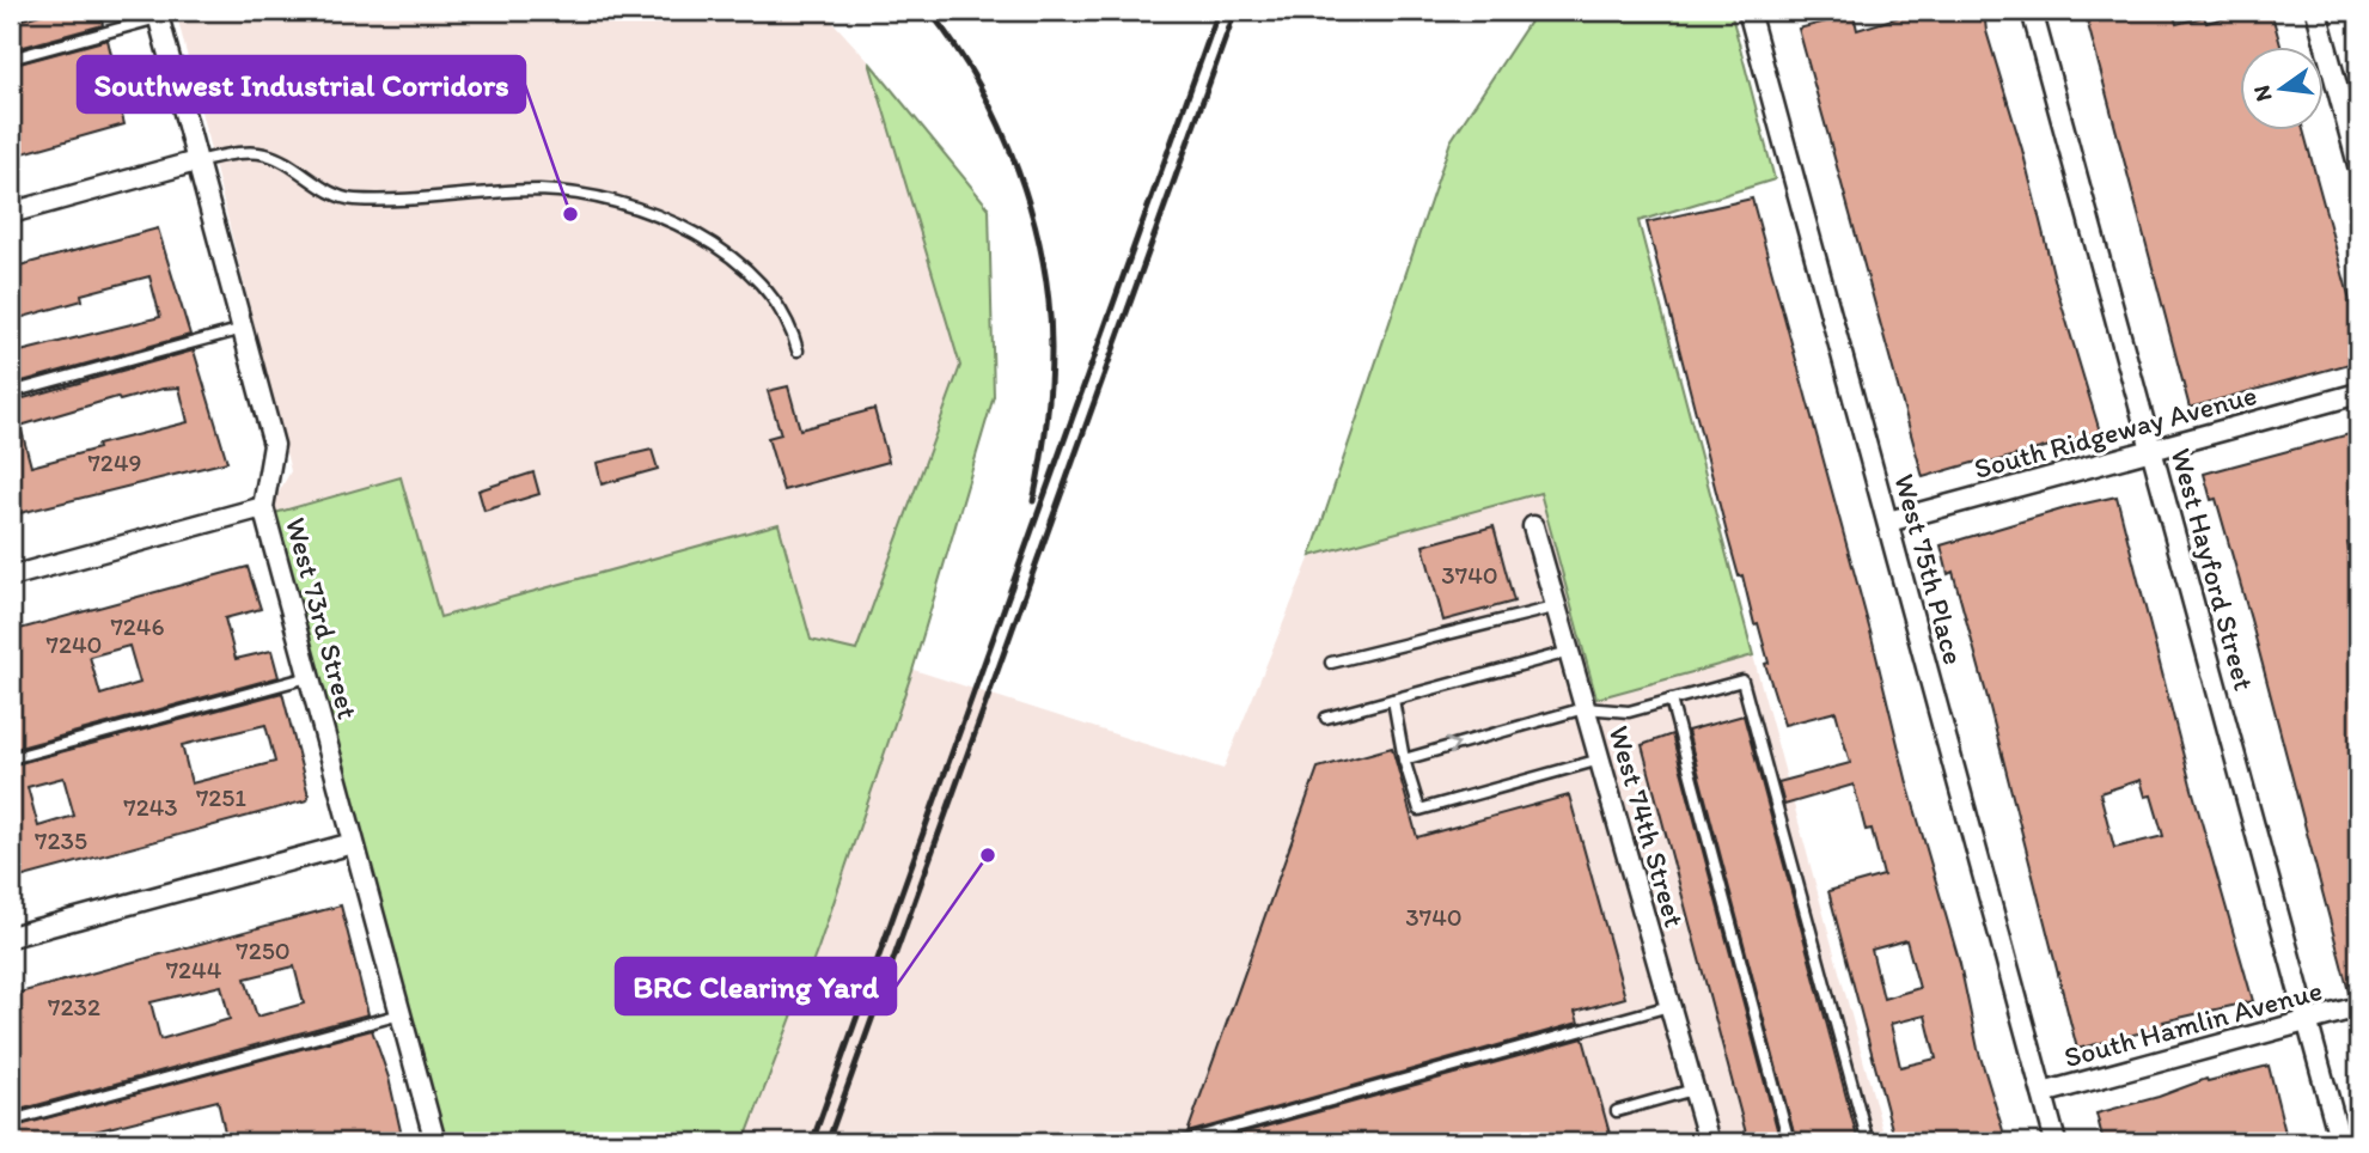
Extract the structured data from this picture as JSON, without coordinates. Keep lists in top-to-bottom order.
{
  "streets": {
    "street": [
      "South Ridgeway Avenue",
      "West 75th Place",
      "West Hayford Street",
      "West 73rd Street",
      "West 74th Street",
      "South Hamlin Avenue"
    ]
  },
  "crossings": [
    ["South Ridgeway Avenue", "West 75th Place"],
    ["South Ridgeway Avenue", "West Hayford Street"],
    ["West 75th Place", "South Hamlin Avenue"],
    ["West Hayford Street", "South Hamlin Avenue"]
  ],
  "places": ["Southwest Industrial Corridors", "BRC Clearing Yard"],
  "house_numbers": [
    "7249",
    "3740",
    "7246",
    "7240",
    "7251",
    "7243",
    "7235",
    "3740",
    "7250",
    "7244",
    "7232"
  ],
  "north": "left"
}
